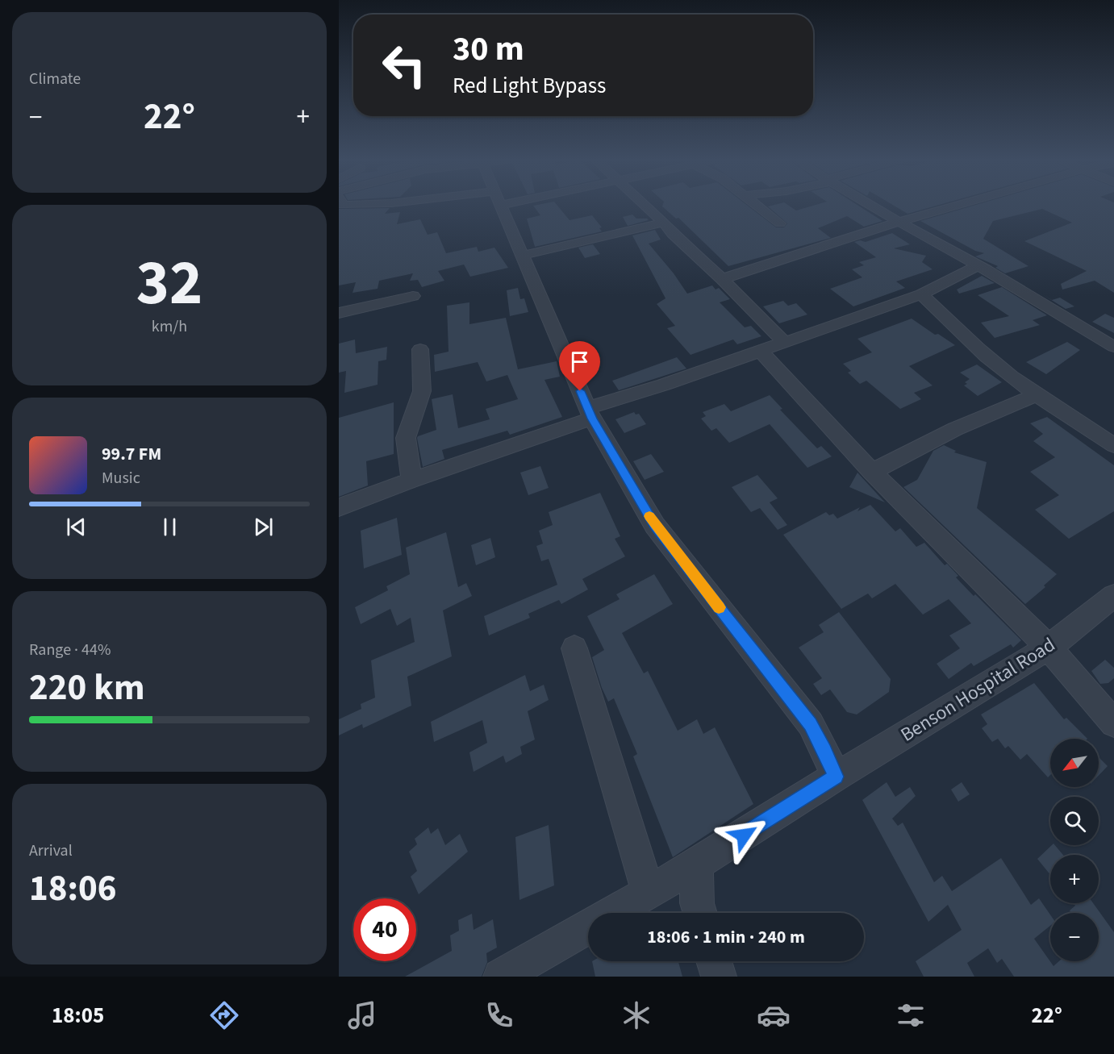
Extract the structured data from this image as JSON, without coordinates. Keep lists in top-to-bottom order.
{
  "streets": {
    "street": ["Benson Hospital Road"]
  },
  "north": "bottom left",
  "page": {
    "tile": [
      "Climate",
      ["32", "km/h"],
      ["Range · 44%", "220 km"],
      ["Arrival", "18:06"]
    ],
    "turn": ["30 m", "Red Light Bypass"],
    "heat": ["−", "22°", "+"],
    "song": ["99.7 FM", "Music"],
    "map_buttons": ["+", "−"],
    "limit": "40",
    "trip": "18:06 · 1 min · 240 m",
    "tabs": ["18:05", "22°"]
  }
}
